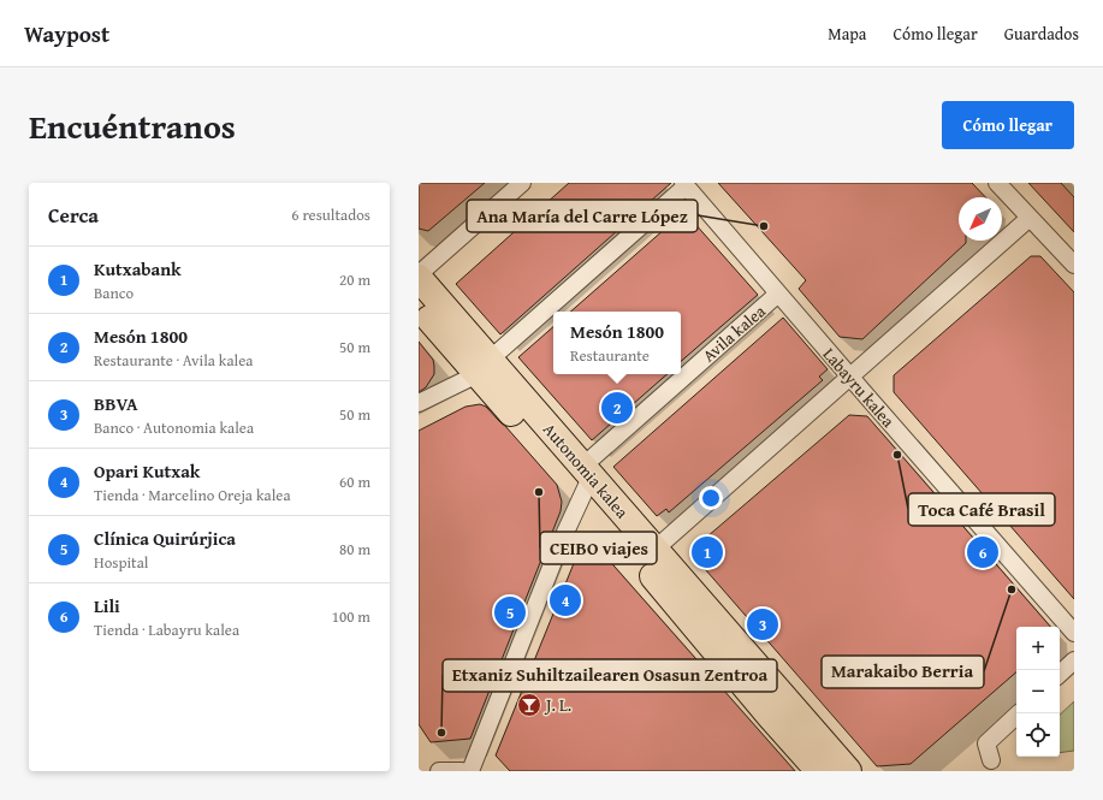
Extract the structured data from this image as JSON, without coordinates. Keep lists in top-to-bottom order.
{
  "streets": {
    "main road": ["Autonomia kalea"],
    "street": ["Avila kalea", "Labayru kalea"]
  },
  "crossings": [
    ["Avila kalea", "Labayru kalea"],
    ["Avila kalea", "Autonomia kalea"]
  ],
  "places": {
    "other": [
      "Ana María del Carre López",
      "Toca Café Brasil",
      "CEIBO viajes",
      "Marakaibo Berria",
      "Etxaniz Suhiltzailearen Osasun Zentroa"
    ],
    "bar": ["J. L."]
  },
  "north": "bottom left",
  "page": {
    "header": "Waypost",
    "nav": ["Mapa", "Cómo llegar", "Guardados"],
    "title": "Encuéntranos",
    "buttons": "Cómo llegar",
    "heading": ["Cerca", "6 resultados"],
    "list": [
      {
        "mark": "1",
        "name": "Kutxabank",
        "note": "Banco",
        "value": "20 m"
      },
      {
        "mark": "2",
        "name": "Mesón 1800",
        "note": "Restaurante · Avila kalea",
        "value": "50 m"
      },
      {
        "mark": "3",
        "name": "BBVA",
        "note": "Banco · Autonomia kalea",
        "value": "50 m"
      },
      {
        "mark": "4",
        "name": "Opari Kutxak",
        "note": "Tienda · Marcelino Oreja kalea",
        "value": "60 m"
      },
      {
        "mark": "5",
        "name": "Clínica Quirúrjica",
        "note": "Hospital",
        "value": "80 m"
      },
      {
        "mark": "6",
        "name": "Lili",
        "note": "Tienda · Labayru kalea",
        "value": "100 m"
      }
    ],
    "popup": ["Mesón 1800", "Restaurante"],
    "pins": [
      "2",
      "1",
      "6",
      "4",
      "5",
      "3"
    ],
    "map_buttons": ["+", "−"]
  }
}
